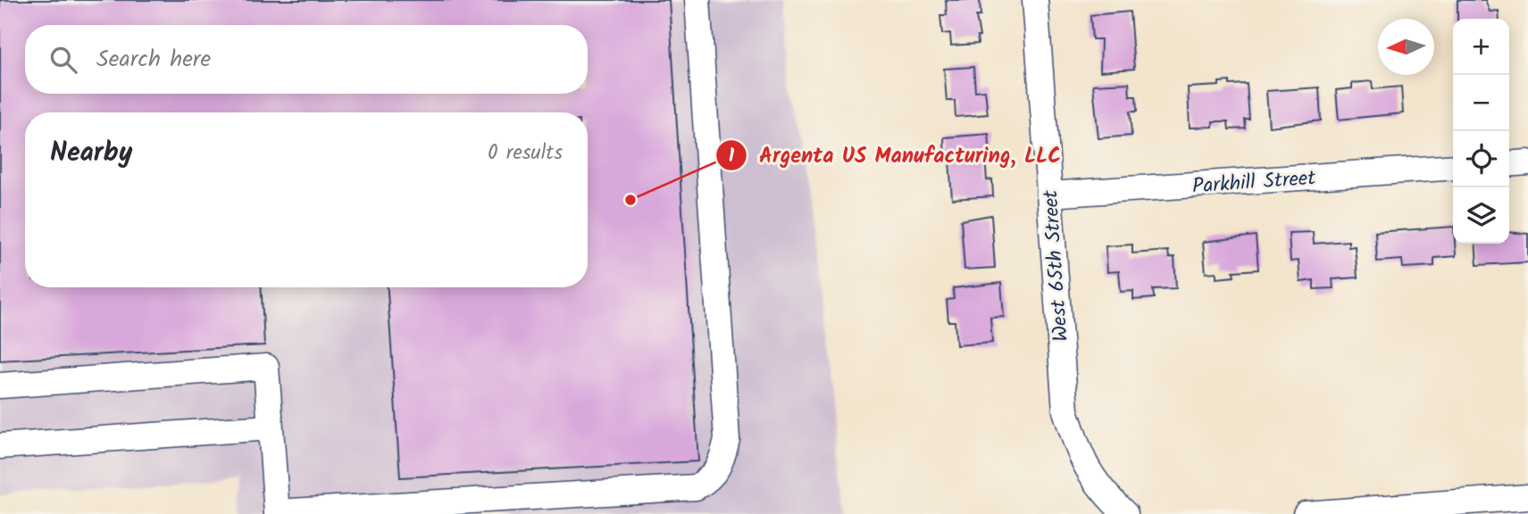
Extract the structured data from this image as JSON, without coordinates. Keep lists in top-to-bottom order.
{
  "streets": {
    "street": ["Parkhill Street", "West 65th Street"]
  },
  "crossings": [
    ["Parkhill Street", "West 65th Street"]
  ],
  "places": ["Argenta US Manufacturing, LLC"],
  "north": "left",
  "page": {
    "map_buttons": ["+", "−"],
    "search": "Search here",
    "heading": ["Nearby", "0 results"]
  }
}
